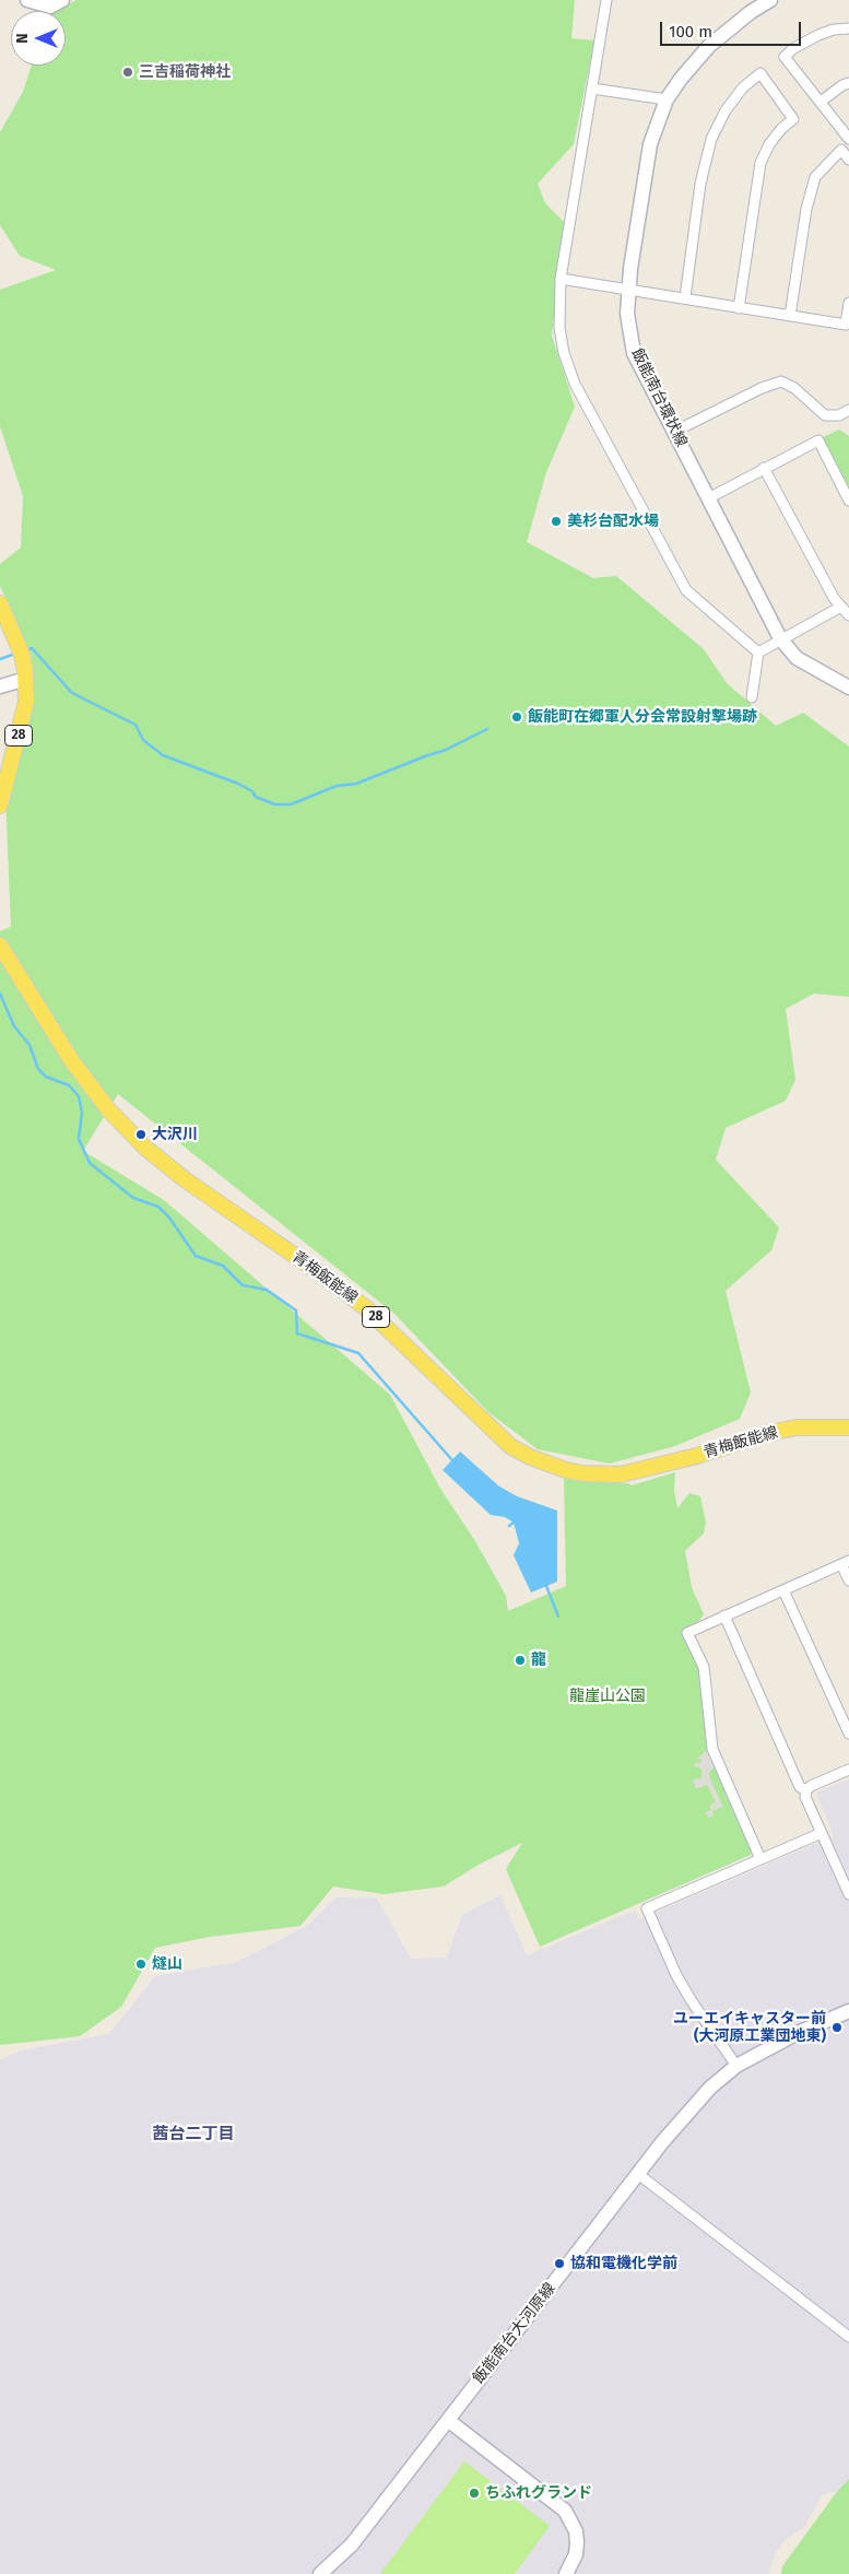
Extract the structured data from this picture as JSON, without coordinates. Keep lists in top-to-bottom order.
{
  "streets": {
    "main road": ["28", "青梅飯能線"],
    "street": ["飯能南台環状線", "飯能南台大河原線"]
  },
  "districts": ["茜台二丁目"],
  "parks": ["龍崖山公園"],
  "places": [
    "三吉稲荷神社",
    "美杉台配水場",
    "飯能町在郷軍人分会常設射撃場跡",
    "大沢川",
    "龍",
    "燧山",
    "ユーエイキャスター前 (大河原工業団地東)",
    "協和電機化学前",
    "ちふれグランド"
  ],
  "scale_bar": "100 m",
  "north": "left"
}
